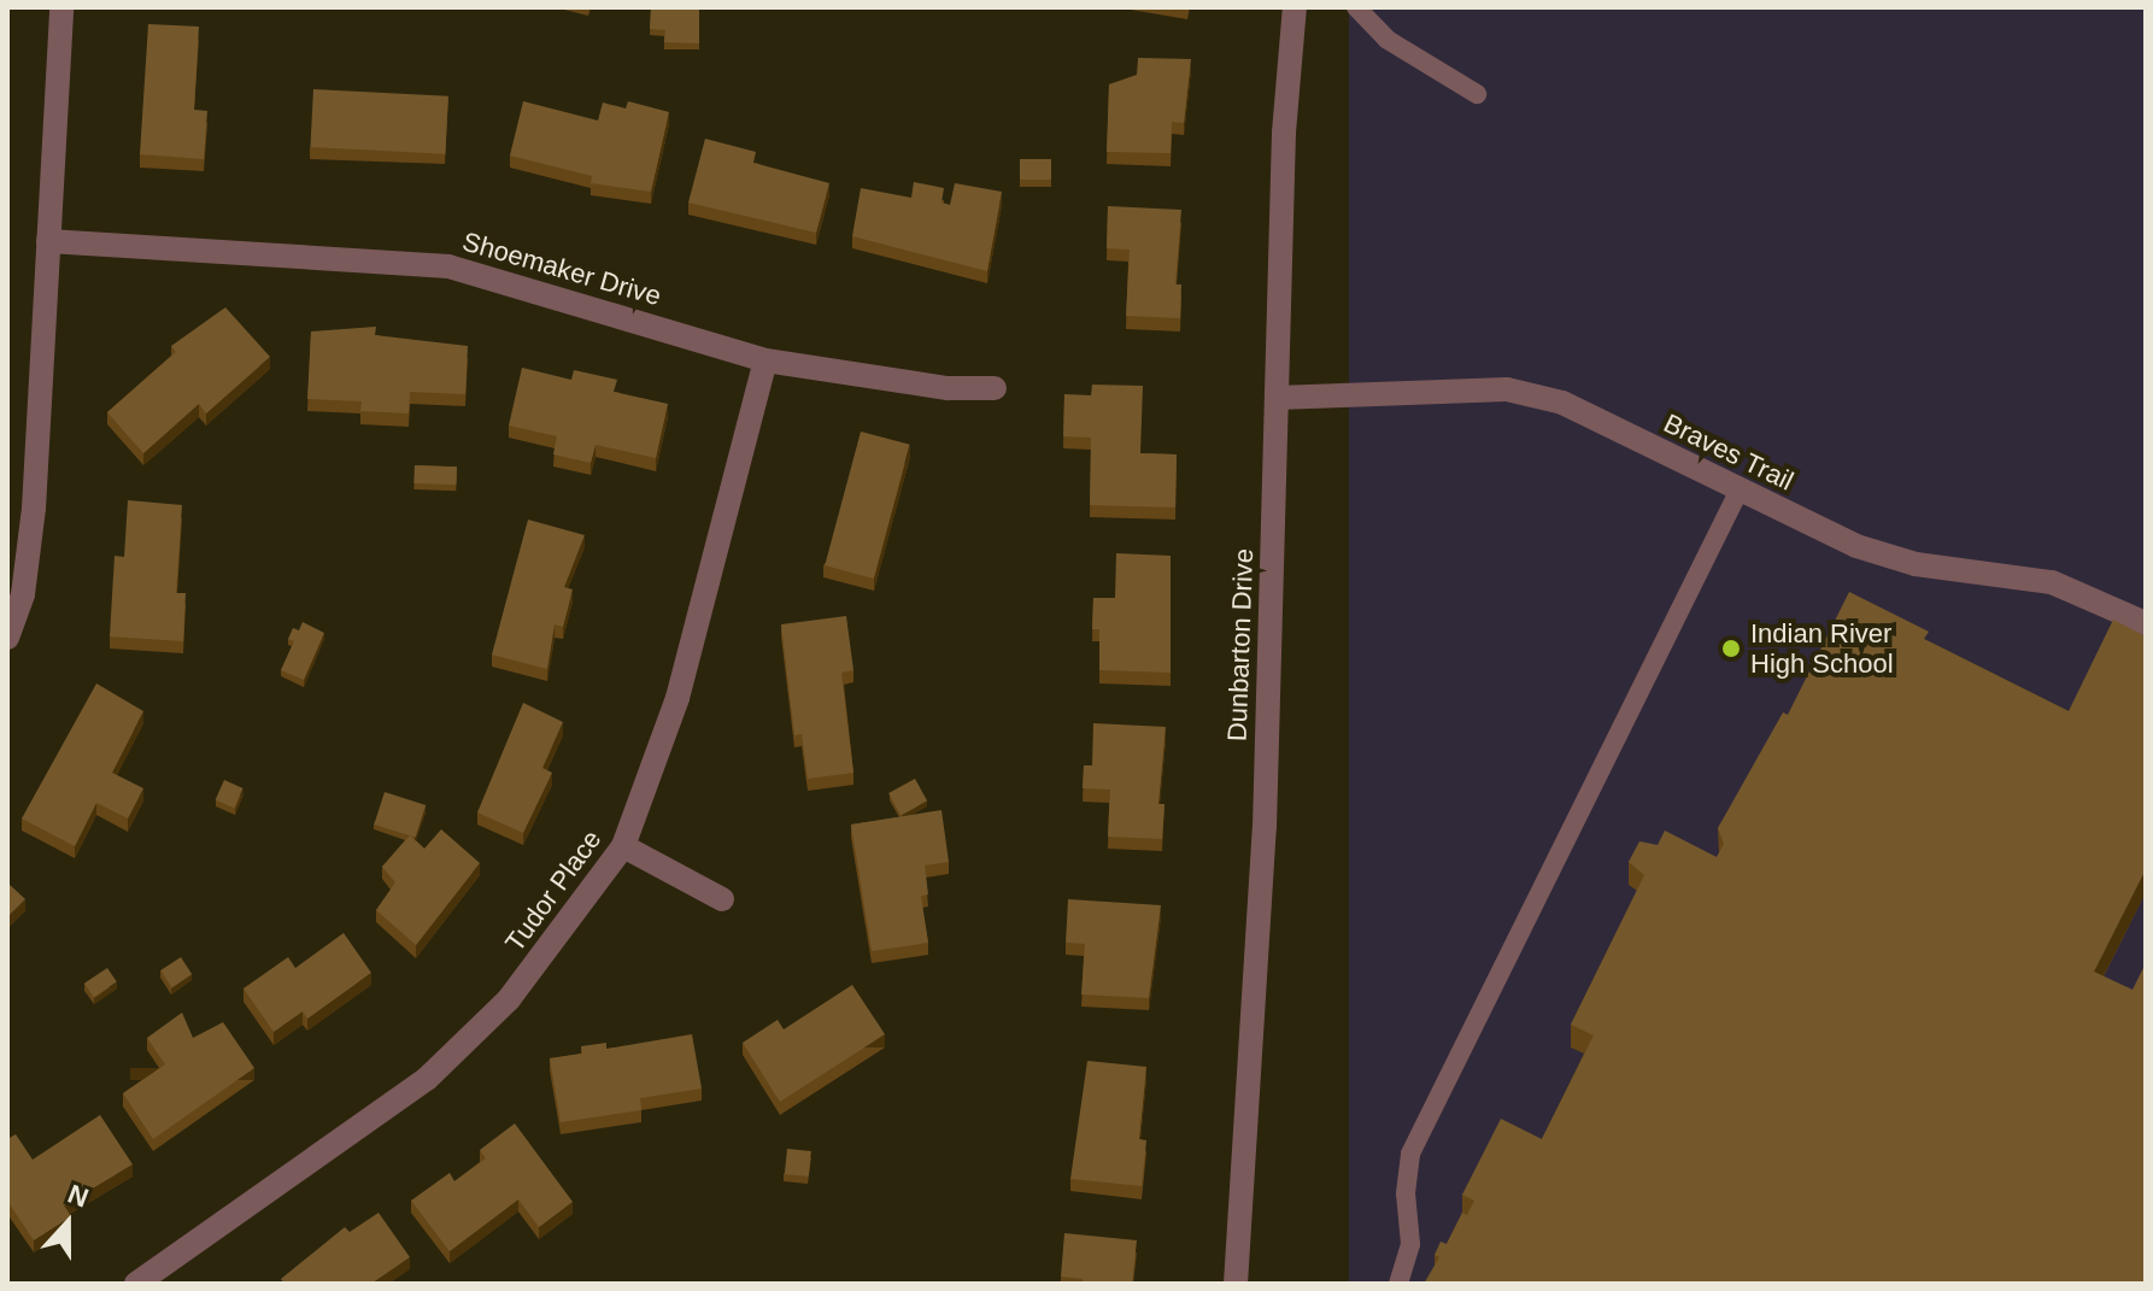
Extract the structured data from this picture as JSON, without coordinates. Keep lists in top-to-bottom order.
{
  "streets": {
    "street": [
      "Shoemaker Drive",
      "Braves Trail",
      "Dunbarton Drive",
      "Tudor Place"
    ]
  },
  "crossings": [
    ["Shoemaker Drive", "Tudor Place"],
    ["Braves Trail", "Dunbarton Drive"]
  ],
  "places": ["Indian River High School"],
  "north": "top"
}
